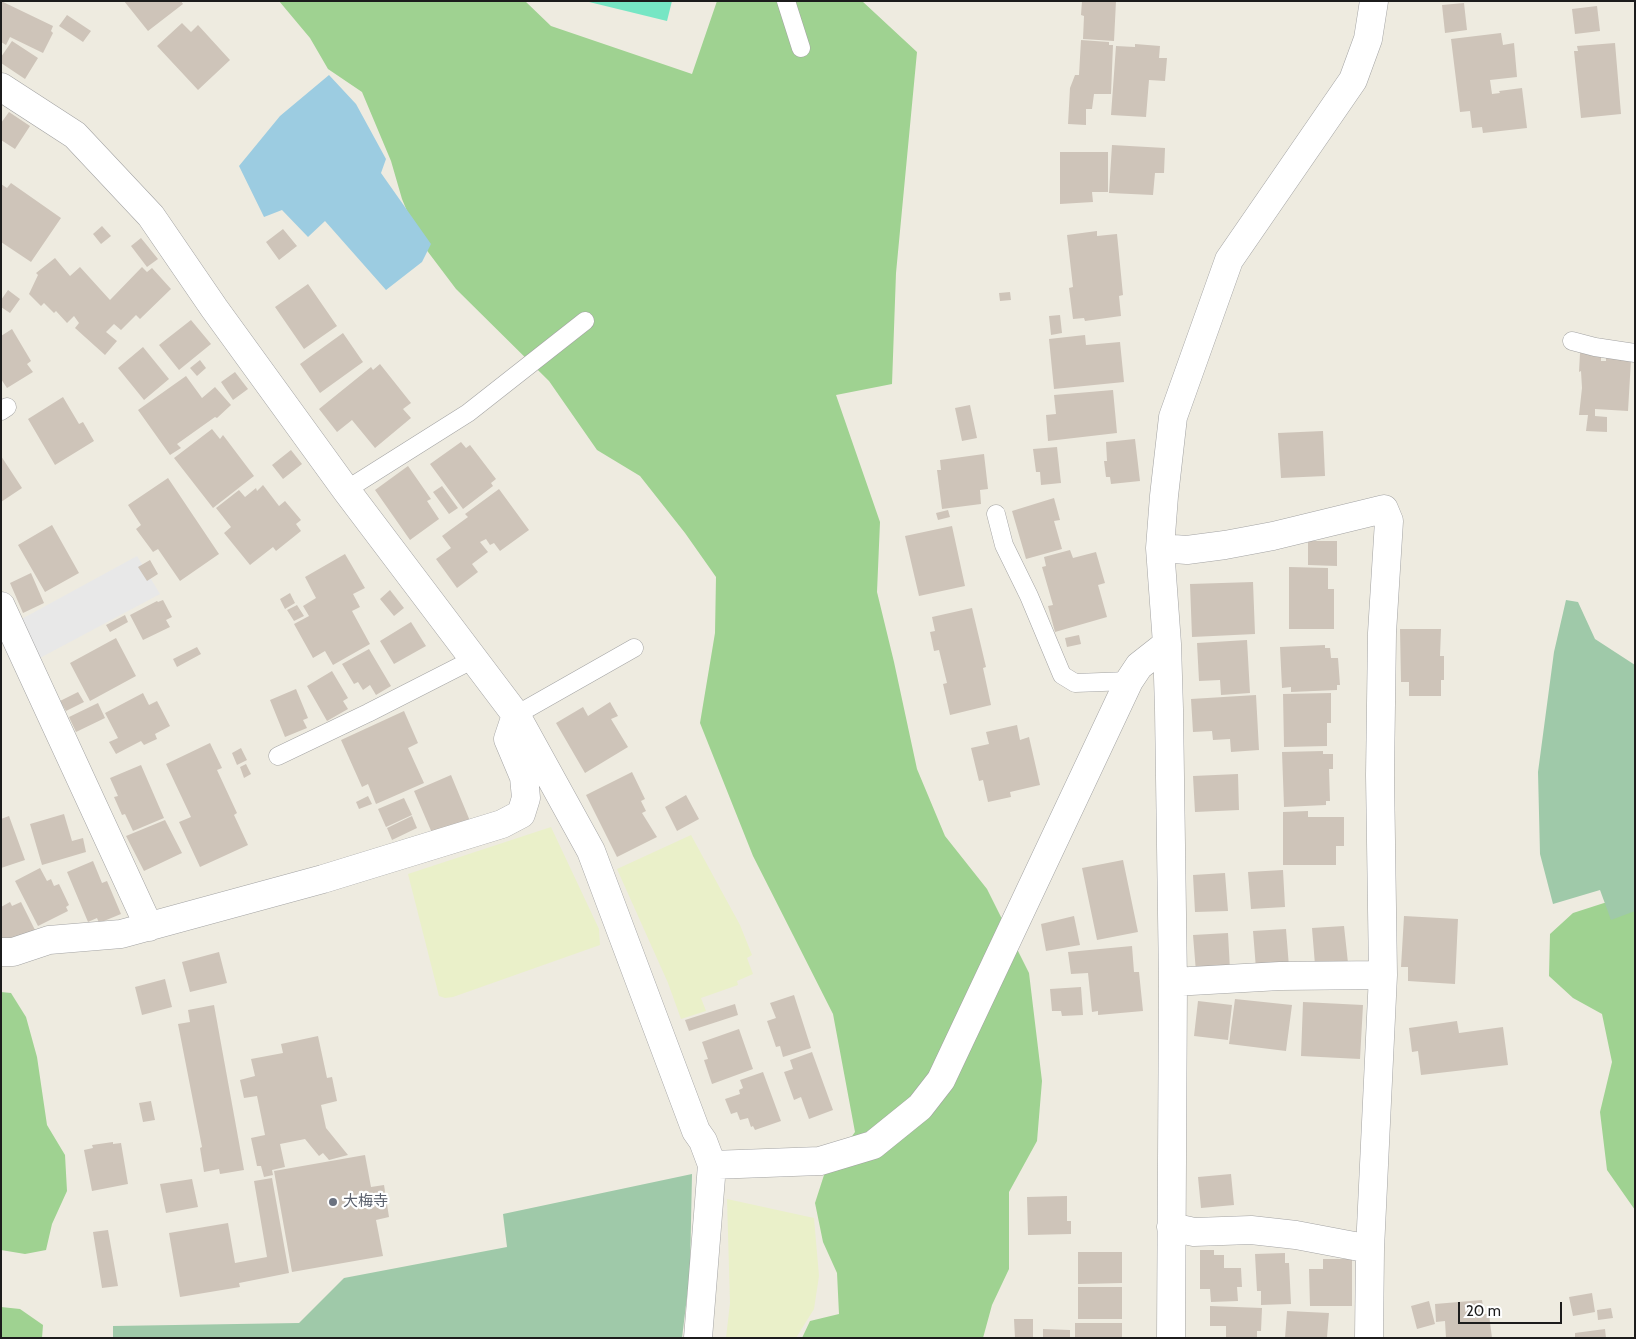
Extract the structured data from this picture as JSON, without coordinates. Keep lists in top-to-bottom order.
{
  "places": ["大梅寺"],
  "scale_bar": "20 m"
}
